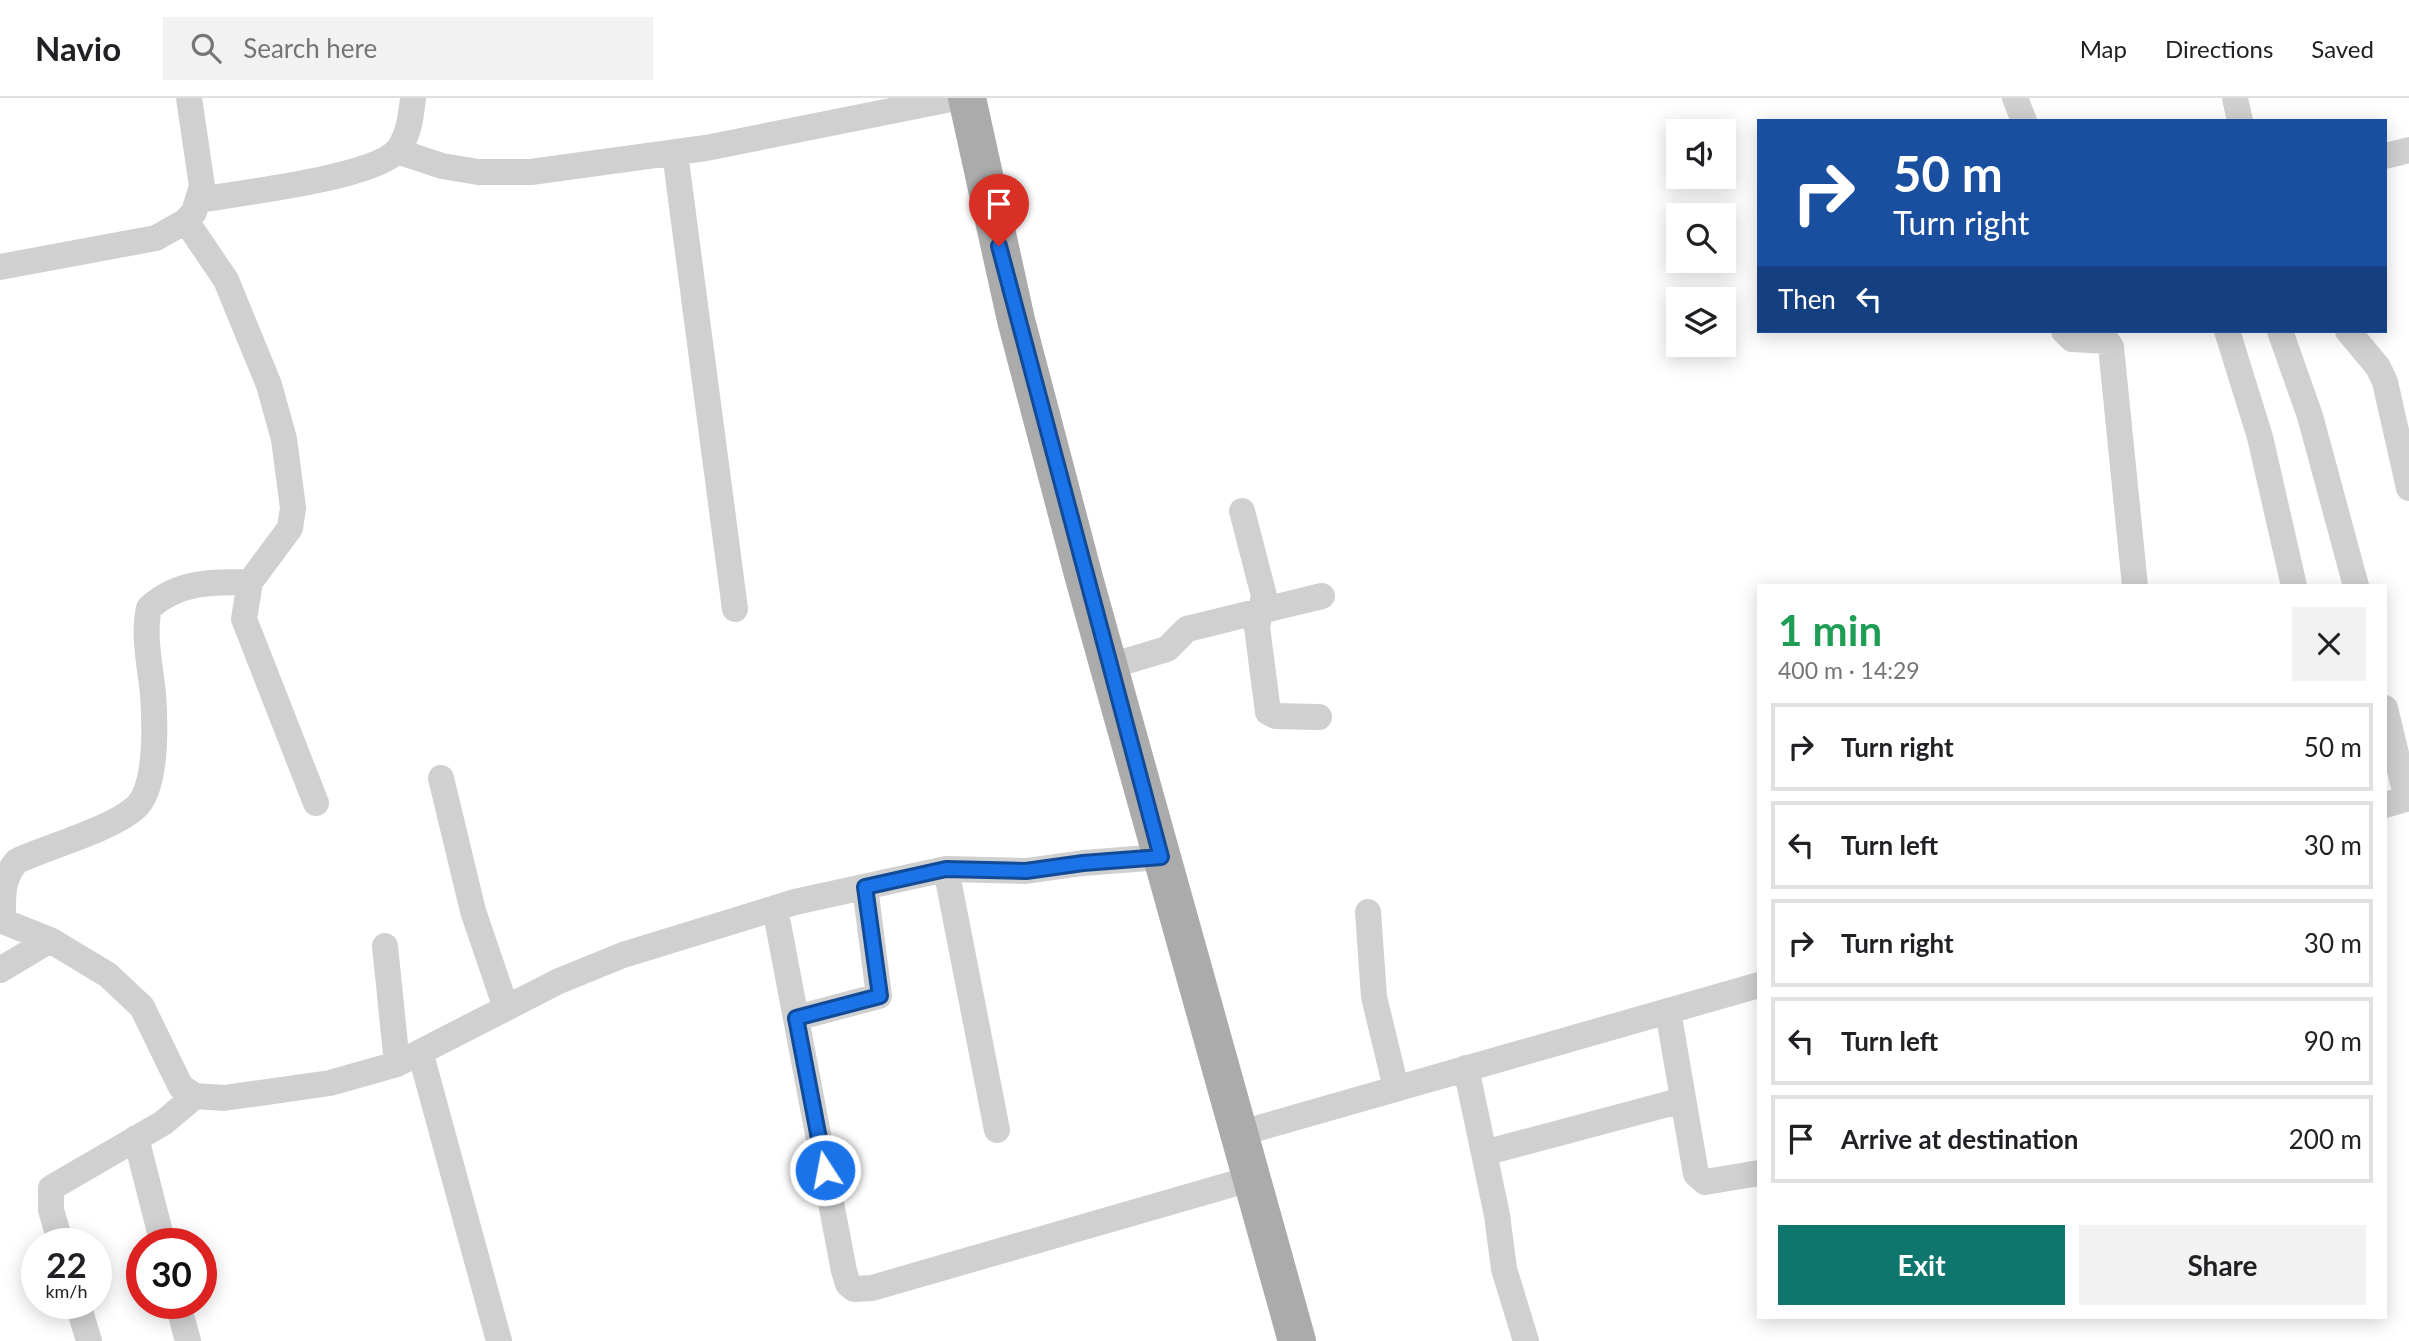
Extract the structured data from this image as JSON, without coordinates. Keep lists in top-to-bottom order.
{
  "page": {
    "header": "Navio",
    "search": "Search here",
    "nav": ["Map", "Directions", "Saved"],
    "turn": ["50 m", "Turn right"],
    "then": "Then",
    "heading": ["1 min", "400 m · 14:29"],
    "list": [
      {
        "name": "Turn right",
        "value": "50 m"
      },
      {
        "name": "Turn left",
        "value": "30 m"
      },
      {
        "name": "Turn right",
        "value": "30 m"
      },
      {
        "name": "Turn left",
        "value": "90 m"
      },
      {
        "name": "Arrive at destination",
        "value": "200 m"
      }
    ],
    "buttons": ["Exit", "Share"],
    "speed": "22 km/h",
    "limit": "30"
  }
}
